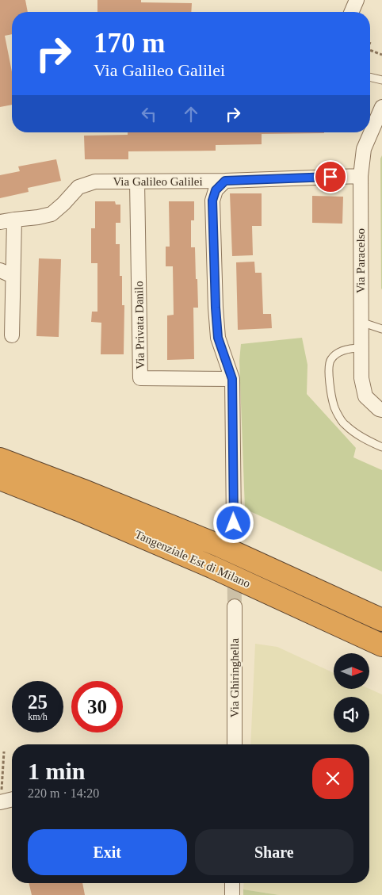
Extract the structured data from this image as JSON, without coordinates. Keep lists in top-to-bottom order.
{
  "streets": {
    "highway": ["Tangenziale Est di Milano"],
    "street": [
      "Via Galileo Galilei",
      "Via Paracelso",
      "Via Privata Danilo",
      "Via Ghiringhella"
    ]
  },
  "crossings": [
    ["Via Galileo Galilei", "Via Paracelso"],
    ["Via Galileo Galilei", "Via Privata Danilo"]
  ],
  "north": "right",
  "page": {
    "turn": ["170 m", "Via Galileo Galilei"],
    "speed": "25 km/h",
    "limit": "30",
    "heading": ["1 min", "220 m · 14:20"],
    "buttons": ["Exit", "Share"]
  }
}
